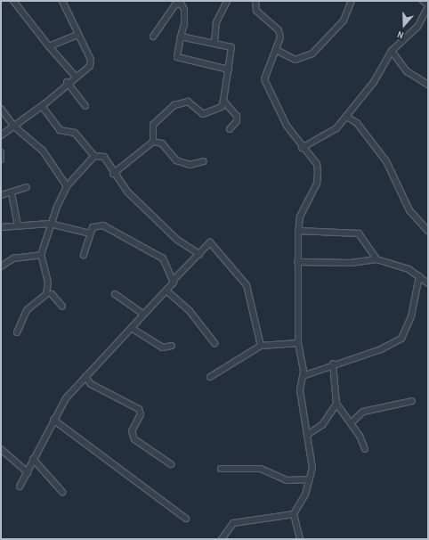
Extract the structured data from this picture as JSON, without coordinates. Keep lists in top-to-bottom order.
{
  "north": "bottom"
}
